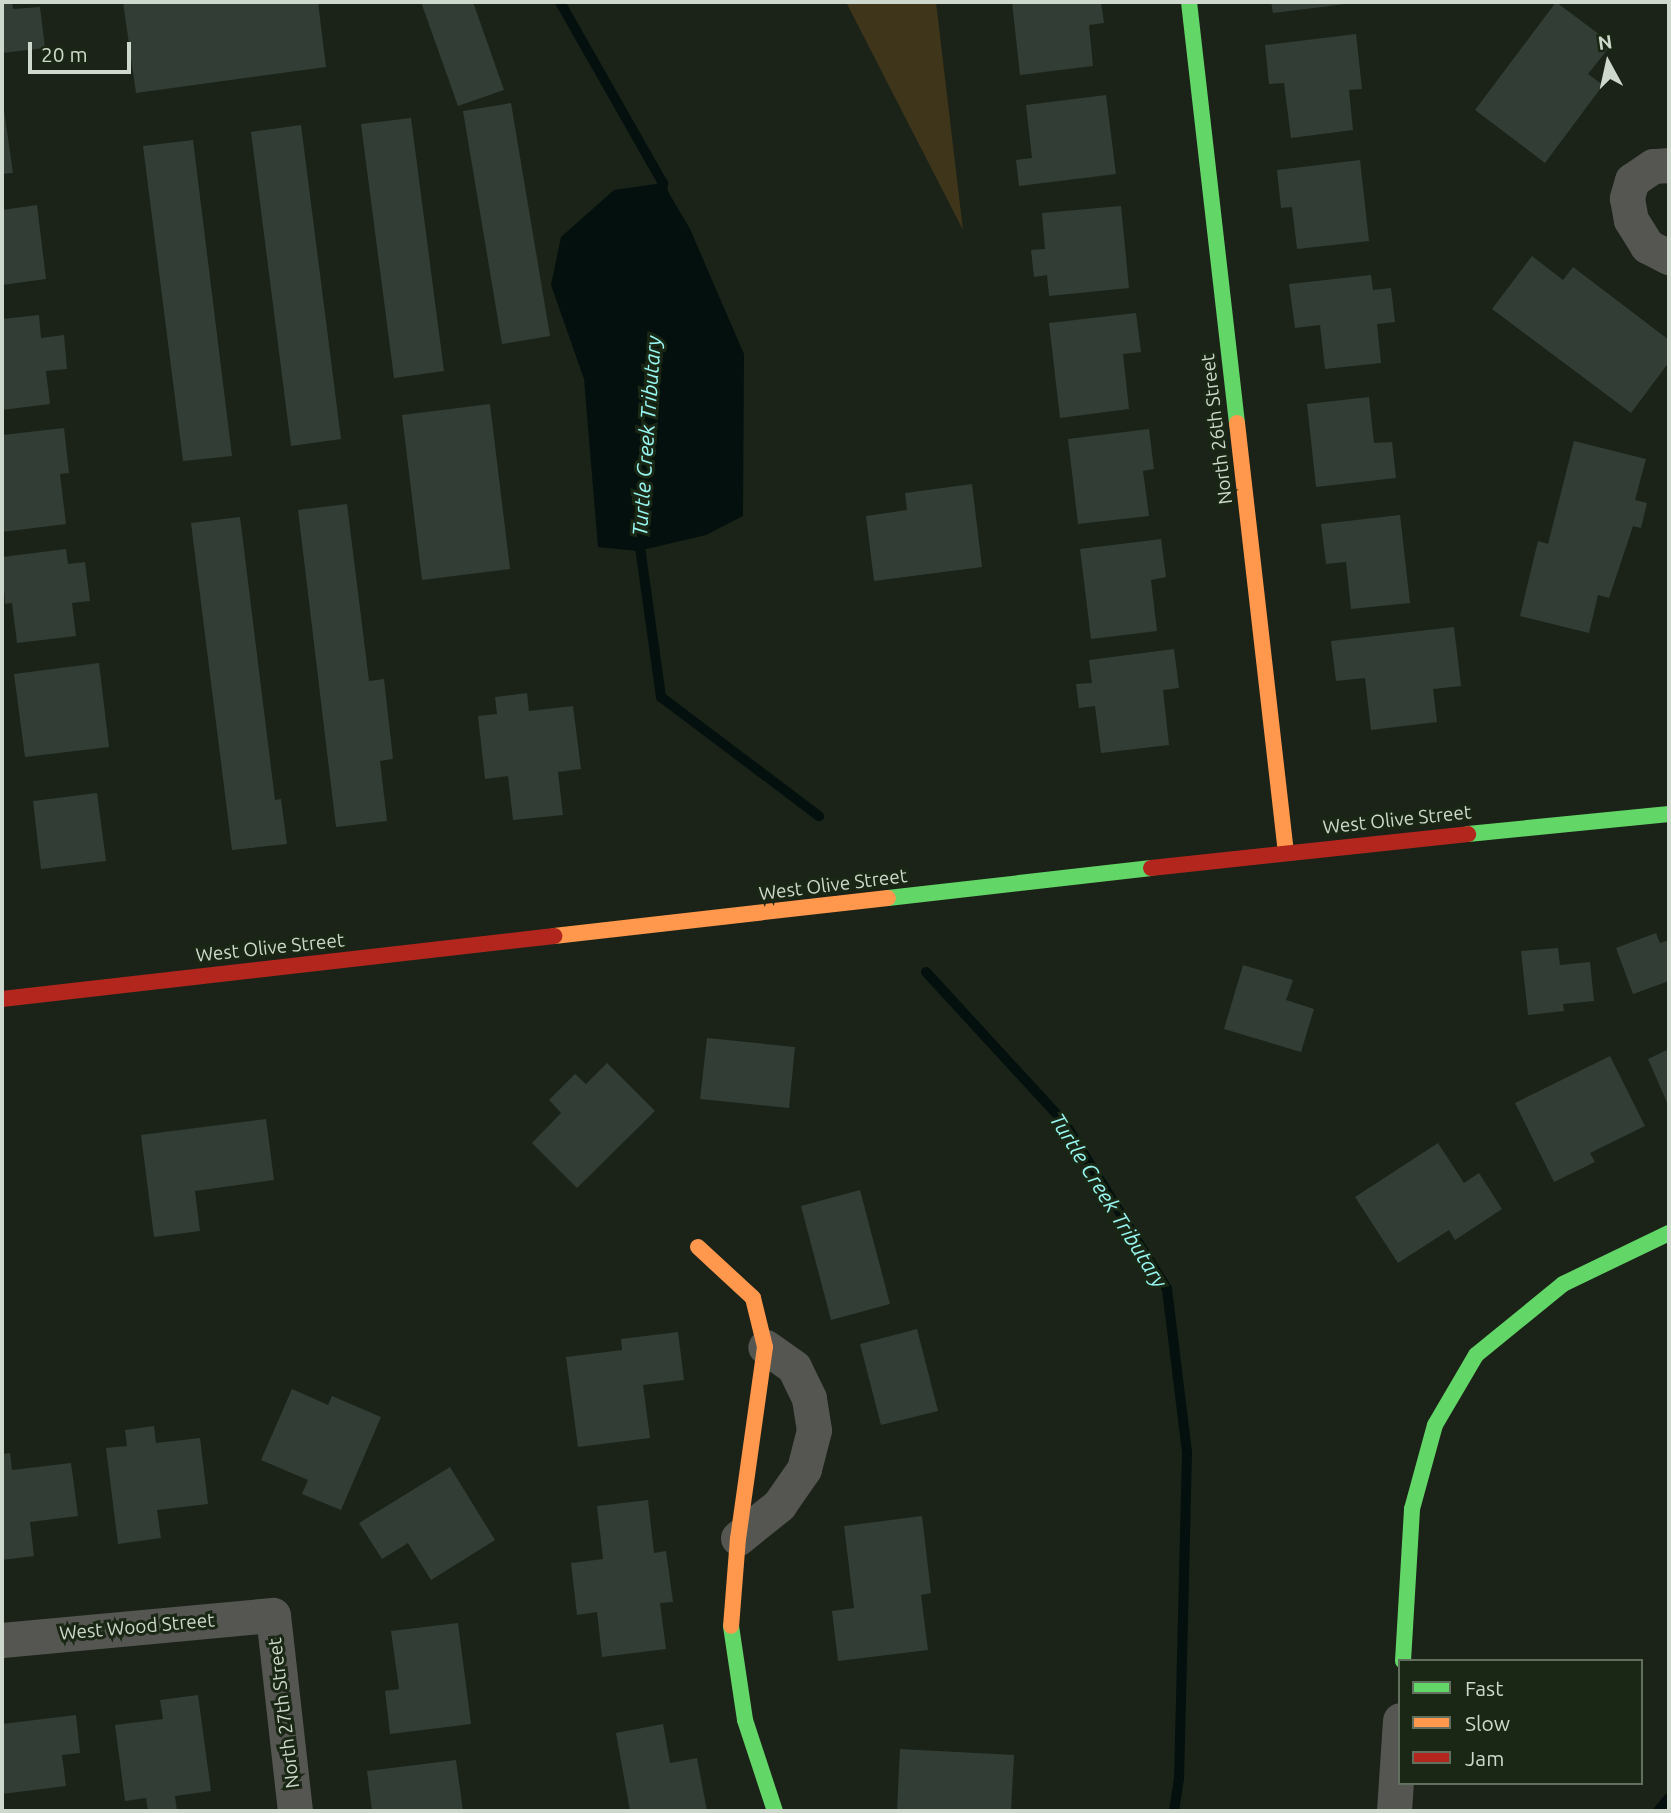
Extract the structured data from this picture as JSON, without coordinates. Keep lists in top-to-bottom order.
{
  "streets": {
    "street": [
      "North 26th Street",
      "West Olive Street",
      "West Wood Street",
      "North 27th Street"
    ]
  },
  "crossings": [
    ["North 26th Street", "West Olive Street"],
    ["West Wood Street", "North 27th Street"]
  ],
  "water": ["Turtle Creek Tributary"],
  "legend": ["Fast", "Slow", "Jam"],
  "scale_bar": "20 m",
  "north": "top"
}
